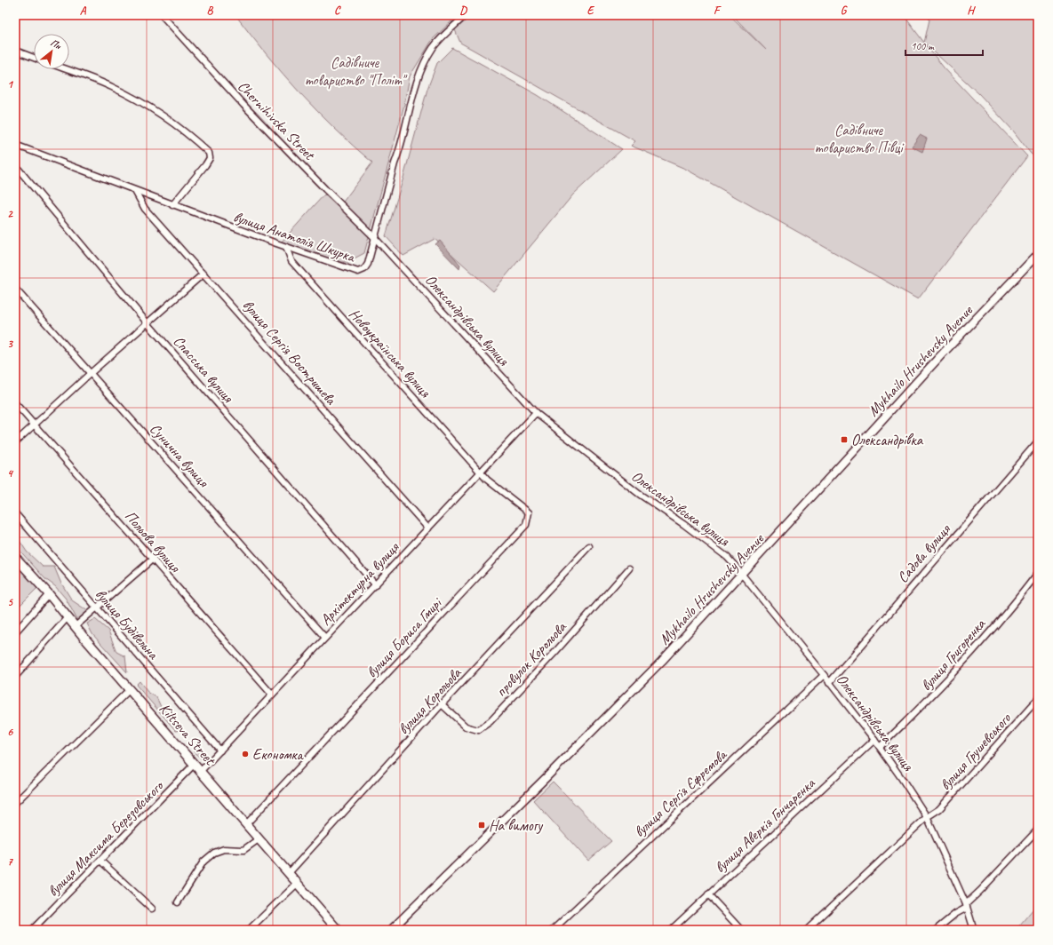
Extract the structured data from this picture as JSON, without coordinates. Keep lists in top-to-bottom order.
{
  "streets": {
    "main road": ["Kiltseva Street"],
    "street": [
      "Chernihivska Street",
      "вулиця Анатолія Шкурка",
      "Олександрівська вулиця",
      "вулиця Сергія Востришева",
      "Новоукраїнська вулиця",
      "Mykhailo Hrushevsky Avenue",
      "Спасська вулиця",
      "Сунична вулиця",
      "Польова вулиця",
      "Садова вулиця",
      "Архітектурна вулиця",
      "вулиця Будівельна",
      "вулиця Бориса Гмирі",
      "вулиця Григоренка",
      "провулок Корольова",
      "вулиця Корольова",
      "вулиця Грушевського",
      "вулиця Сергія Єфремова",
      "вулиця Аверкія Гончаренка",
      "вулиця Максима Березовського"
    ]
  },
  "crossings": [
    ["Chernihivska Street", "вулиця Анатолія Шкурка"],
    ["Chernihivska Street", "Олександрівська вулиця"],
    ["вулиця Анатолія Шкурка", "Олександрівська вулиця"],
    ["вулиця Анатолія Шкурка", "вулиця Сергія Востришева"],
    ["вулиця Анатолія Шкурка", "Новоукраїнська вулиця"],
    ["Олександрівська вулиця", "Mykhailo Hrushevsky Avenue"],
    ["Олександрівська вулиця", "Садова вулиця"],
    ["Олександрівська вулиця", "Архітектурна вулиця"],
    ["Олександрівська вулиця", "вулиця Григоренка"],
    ["Олександрівська вулиця", "вулиця Грушевського"],
    ["Олександрівська вулиця", "вулиця Сергія Єфремова"],
    ["Олександрівська вулиця", "вулиця Аверкія Гончаренка"],
    ["вулиця Сергія Востришева", "Архітектурна вулиця"],
    ["Новоукраїнська вулиця", "Архітектурна вулиця"],
    ["Новоукраїнська вулиця", "вулиця Бориса Гмирі"],
    ["Спасська вулиця", "Архітектурна вулиця"],
    ["Сунична вулиця", "Архітектурна вулиця"],
    ["Польова вулиця", "Архітектурна вулиця"],
    ["Архітектурна вулиця", "вулиця Будівельна"],
    ["Архітектурна вулиця", "вулиця Бориса Гмирі"],
    ["Архітектурна вулиця", "Kiltseva Street"],
    ["вулиця Бориса Гмирі", "Kiltseva Street"],
    ["провулок Корольова", "вулиця Корольова"],
    ["вулиця Корольова", "Kiltseva Street"],
    ["Kiltseva Street", "вулиця Максима Березовського"]
  ],
  "parks": ["Садівниче товариство \"Політ\"", "Садівниче товариство Півці"],
  "places": {
    "transit": ["Олександрівка", "На вимогу"],
    "other": ["Економка"]
  },
  "scale_bar": "100 m",
  "north": "top right",
  "grid": {
    "columns": [
      "A",
      "B",
      "C",
      "D",
      "E",
      "F",
      "G",
      "H"
    ],
    "rows": [
      "1",
      "2",
      "3",
      "4",
      "5",
      "6",
      "7"
    ]
  }
}
